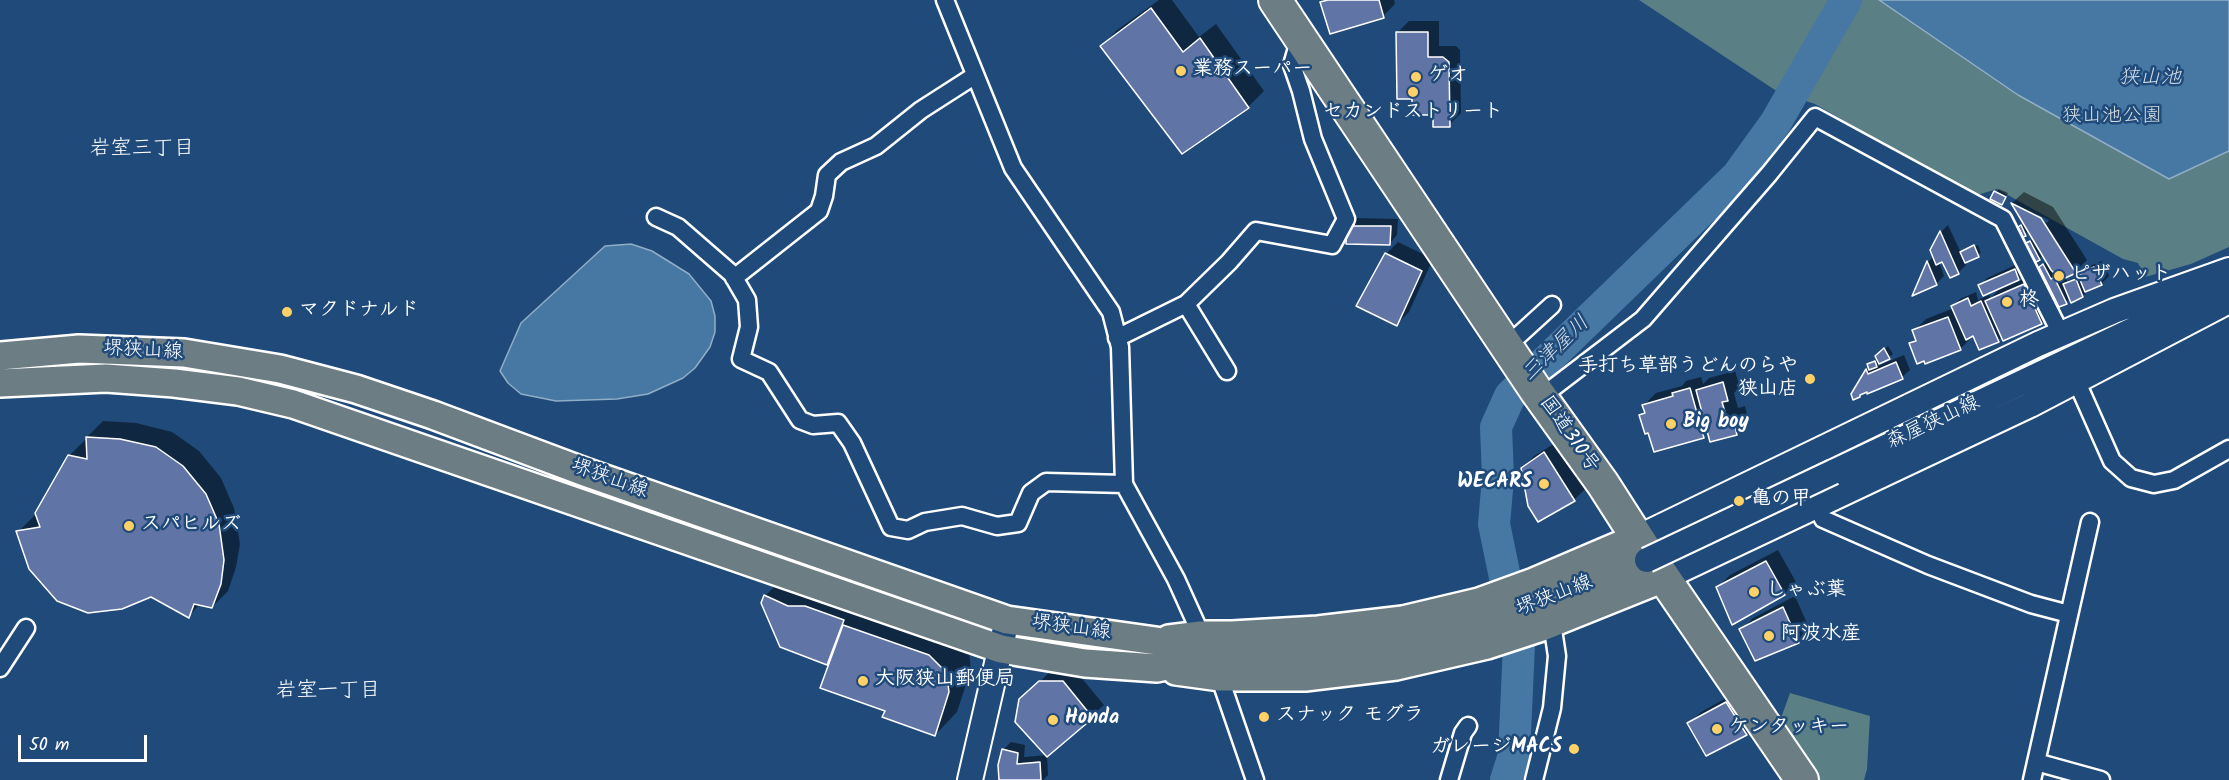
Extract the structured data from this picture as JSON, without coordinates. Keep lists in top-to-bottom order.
{
  "streets": {
    "highway": ["国道310号"],
    "main road": ["堺狭山線", "森屋狭山線"]
  },
  "crossings": [
    ["堺狭山線", "森屋狭山線"],
    ["堺狭山線", "国道310号"],
    ["森屋狭山線", "国道310号"]
  ],
  "districts": ["岩室三丁目", "岩室一丁目"],
  "water": ["狭山池", "三津屋川"],
  "parks": ["狭山池公園"],
  "places": [
    "業務スーパー",
    "ゲオ",
    "セカンドストリート",
    "ピザハット",
    "柊",
    "マクドナルド",
    "手打ち草部うどんのらや 狭山店",
    "Big boy",
    "WECARS",
    "亀の甲",
    "スパヒルズ",
    "しゃぶ葉",
    "阿波水産",
    "大阪狭山郵便局",
    "スナック モグラ",
    "Honda",
    "ケンタッキー",
    "ガレージMACS"
  ],
  "scale_bar": "50 m"
}
